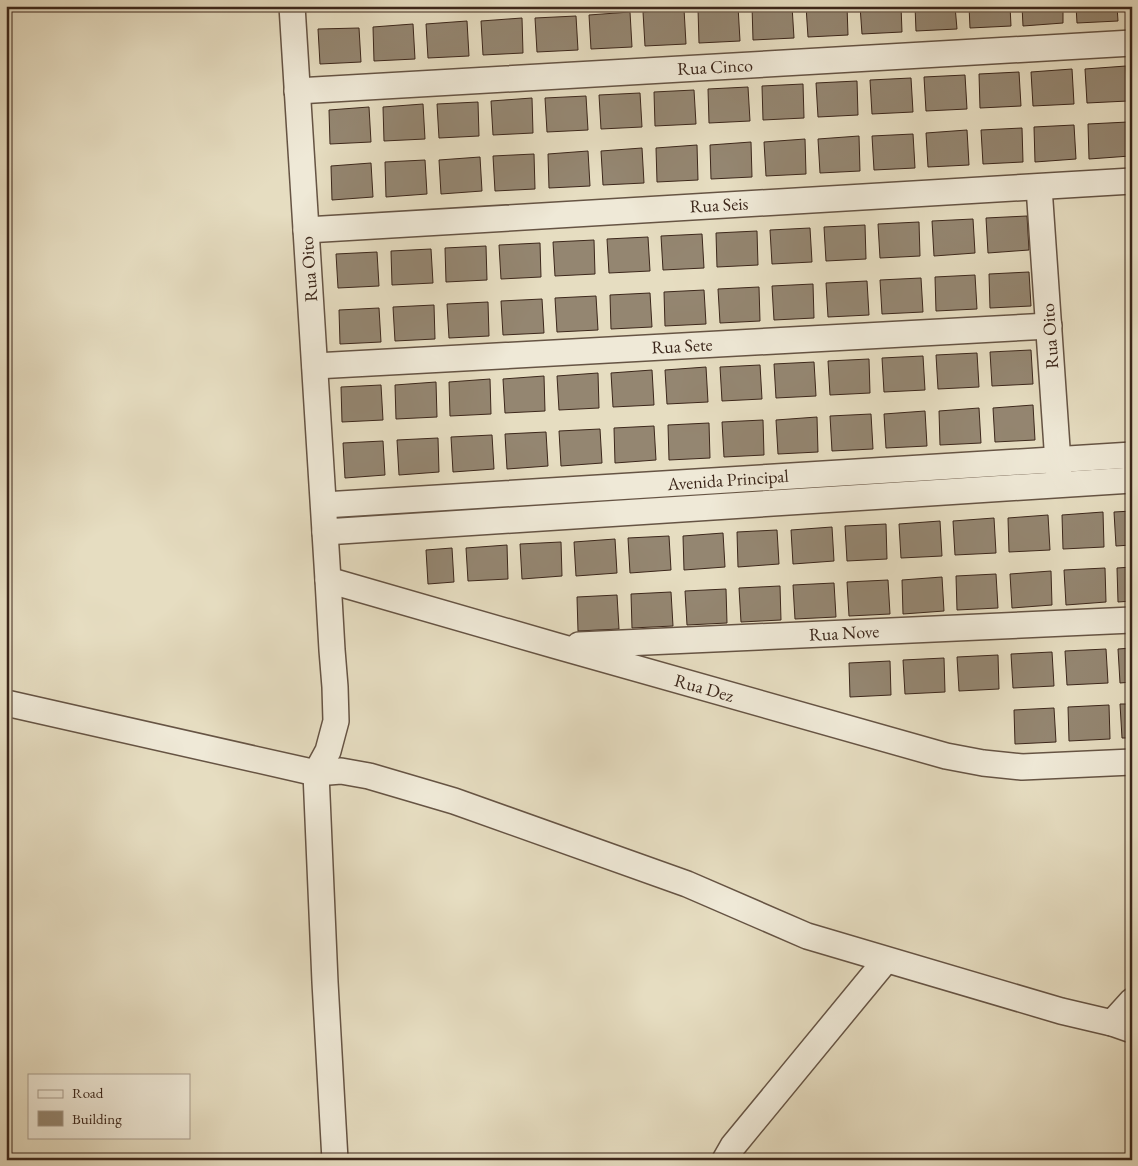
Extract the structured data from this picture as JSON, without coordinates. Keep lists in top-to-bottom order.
{
  "streets": {
    "street": [
      "Rua Cinco",
      "Rua Seis",
      "Rua Oito",
      "Rua Sete",
      "Avenida Principal",
      "Rua Nove",
      "Rua Dez"
    ]
  },
  "crossings": [
    ["Rua Cinco", "Rua Oito"],
    ["Rua Seis", "Rua Oito"],
    ["Rua Oito", "Rua Sete"],
    ["Rua Oito", "Avenida Principal"],
    ["Rua Nove", "Rua Dez"]
  ],
  "legend": ["Road", "Building"]
}
